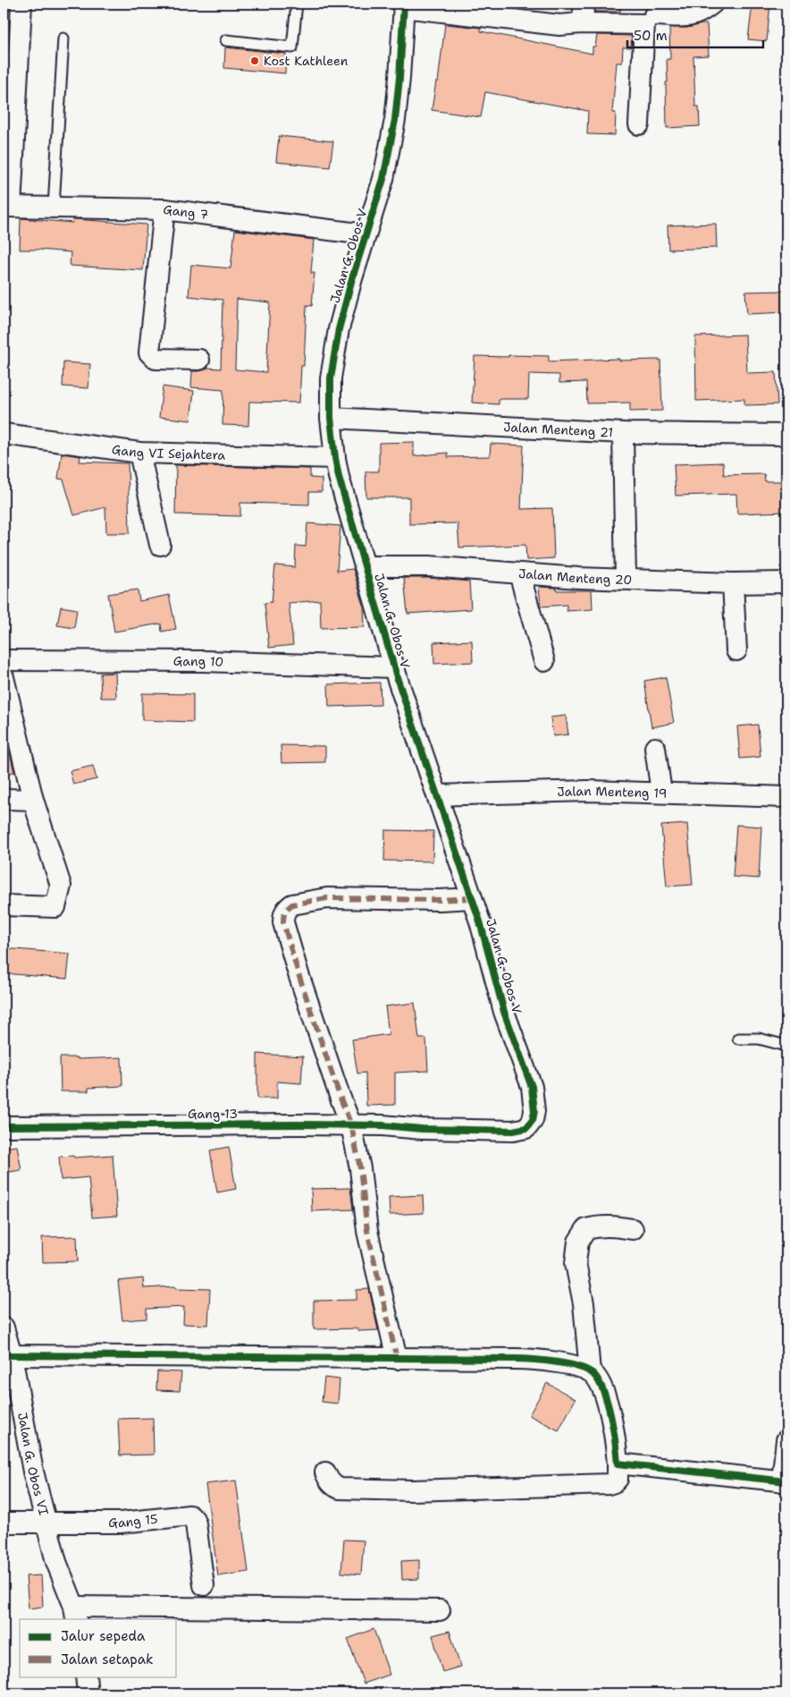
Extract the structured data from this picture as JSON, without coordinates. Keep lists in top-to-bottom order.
{
  "streets": {
    "street": [
      "Gang 7",
      "Jalan G. Obos V",
      "Jalan Menteng 21",
      "Gang VI Sejahtera",
      "Jalan Menteng 20",
      "Gang 10",
      "Jalan Menteng 19",
      "Gang 13",
      "Jalan G. Obos VI",
      "Gang 15"
    ]
  },
  "crossings": [
    ["Gang 7", "Jalan G. Obos V"],
    ["Jalan G. Obos V", "Jalan Menteng 21"],
    ["Jalan G. Obos V", "Gang VI Sejahtera"],
    ["Jalan G. Obos V", "Jalan Menteng 20"],
    ["Jalan G. Obos V", "Gang 10"],
    ["Jalan G. Obos V", "Jalan Menteng 19"],
    ["Jalan G. Obos V", "Gang 13"],
    ["Jalan G. Obos VI", "Gang 15"]
  ],
  "places": ["Kost Kathleen"],
  "legend": ["Jalur sepeda", "Jalan setapak"],
  "scale_bar": "50 m"
}
